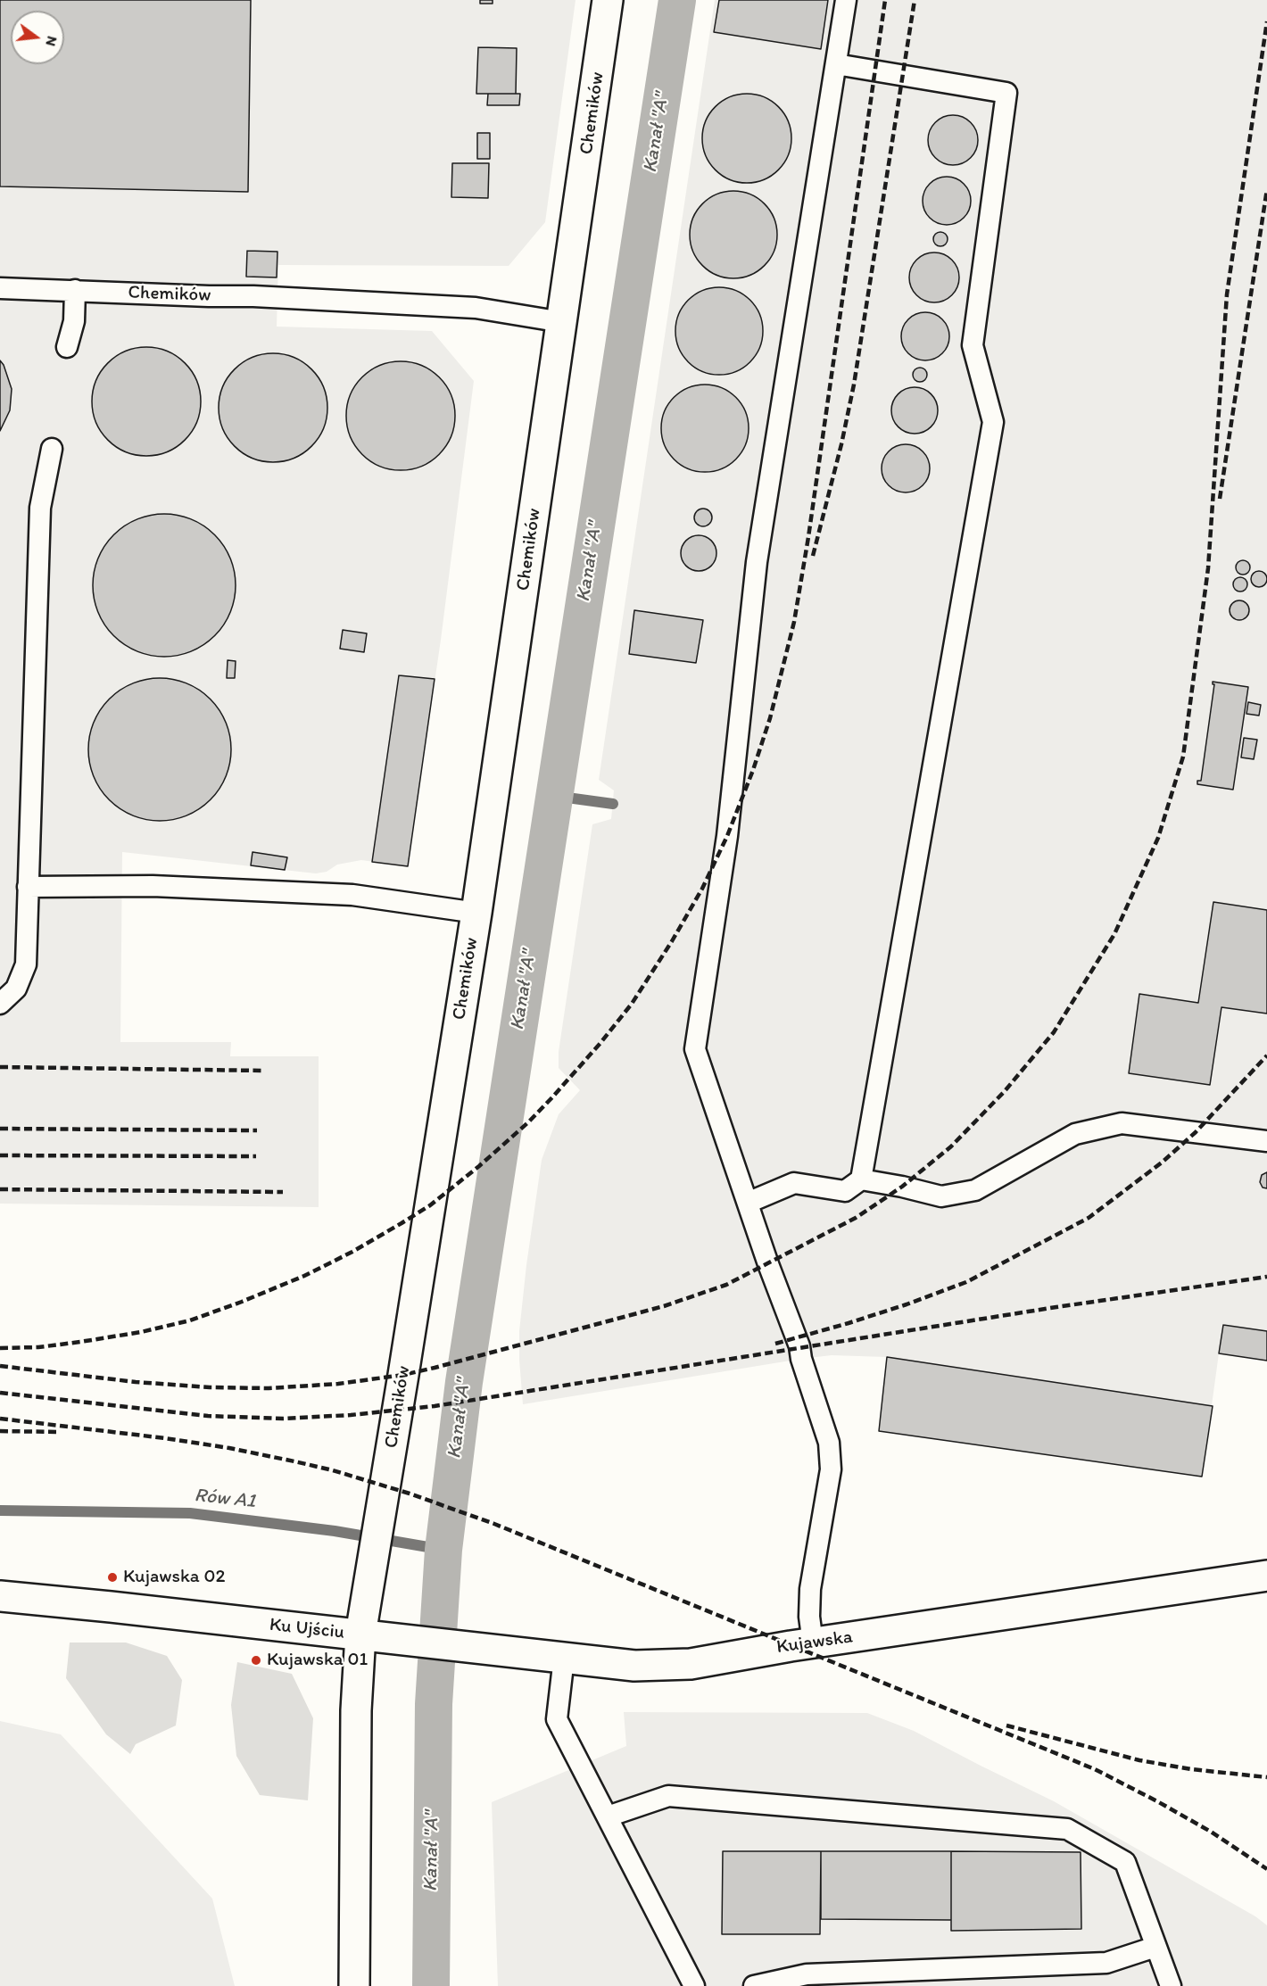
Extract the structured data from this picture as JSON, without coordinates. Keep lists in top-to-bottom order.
{
  "streets": {
    "street": ["Chemików", "Ku Ujściu", "Kujawska"]
  },
  "crossings": [
    ["Chemików", "Ku Ujściu"],
    ["Chemików", "Kujawska"],
    ["Ku Ujściu", "Kujawska"]
  ],
  "water": ["Kanał \"A\"", "Rów A1"],
  "places": ["Kujawska 02", "Kujawska 01"],
  "north": "right"
}
